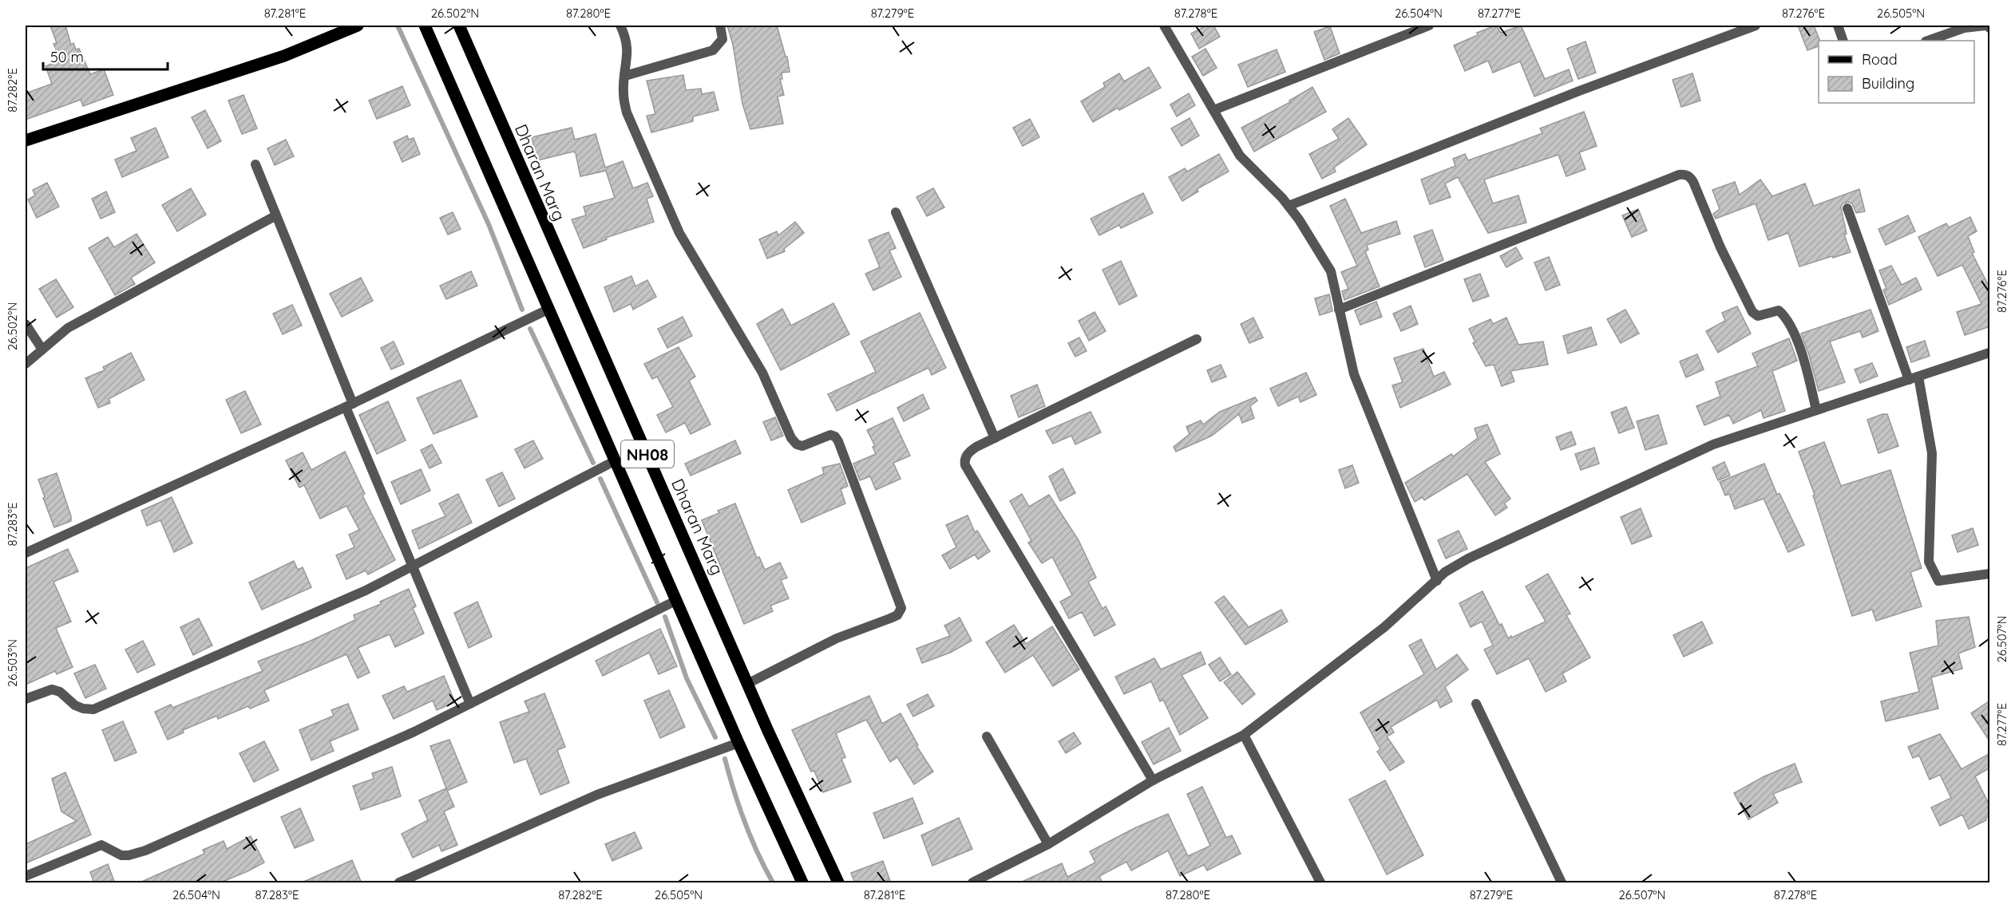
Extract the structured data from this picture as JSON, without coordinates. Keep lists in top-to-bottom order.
{
  "streets": {
    "main road": ["Dharan Marg", "NH08"]
  },
  "legend": ["Road", "Building"],
  "scale_bar": "50 m",
  "coordinates": [
    "87.281°E",
    "26.502°N",
    "87.280°E",
    "87.279°E",
    "87.278°E",
    "26.504°N",
    "87.277°E",
    "87.276°E",
    "26.505°N",
    "87.282°E",
    "87.283°E",
    "26.507°N",
    "26.503°N"
  ]
}
